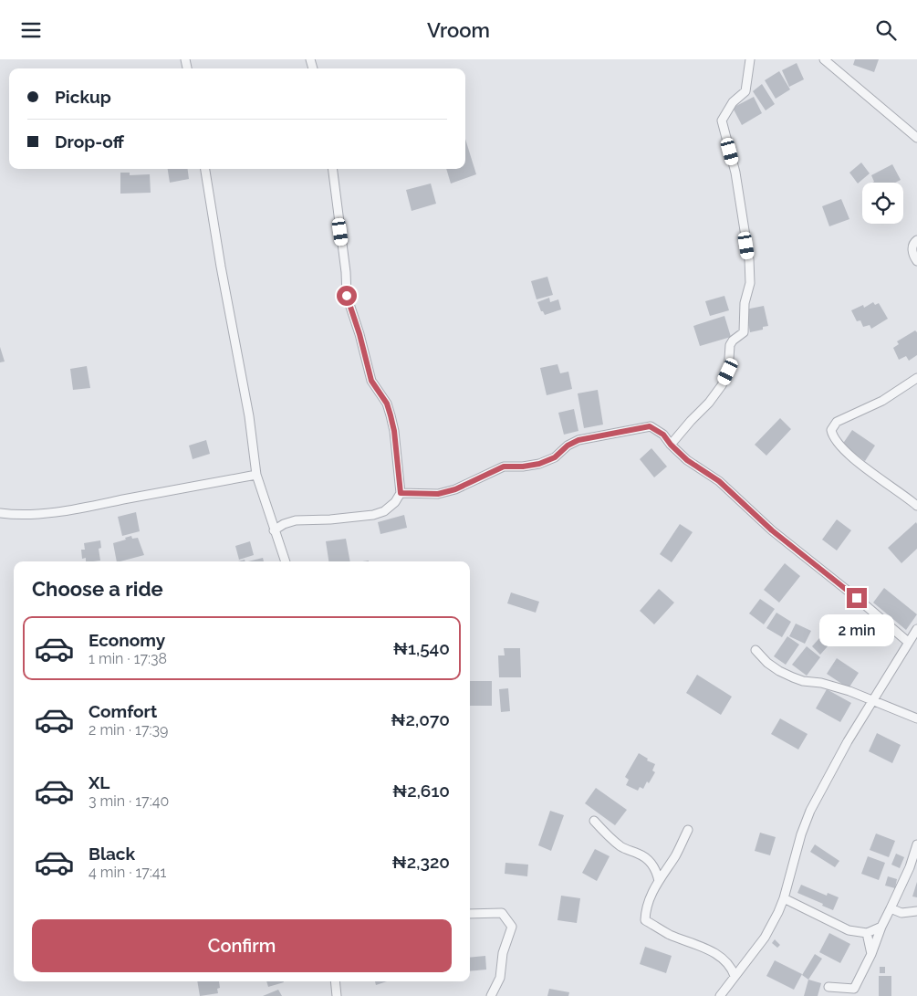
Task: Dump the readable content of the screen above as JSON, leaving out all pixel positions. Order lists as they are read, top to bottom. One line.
{"page":{"header":"Vroom","banner":["Pickup","Drop-off"],"heading":"Choose a ride","bubble":"2 min","list":[{"name":"Economy","note":"1 min · 17:38","value":"₦1,540"},{"name":"Comfort","note":"2 min · 17:39","value":"₦2,070"},{"name":"XL","note":"3 min · 17:40","value":"₦2,610"},{"name":"Black","note":"4 min · 17:41","value":"₦2,320"}],"buttons":"Confirm"}}
